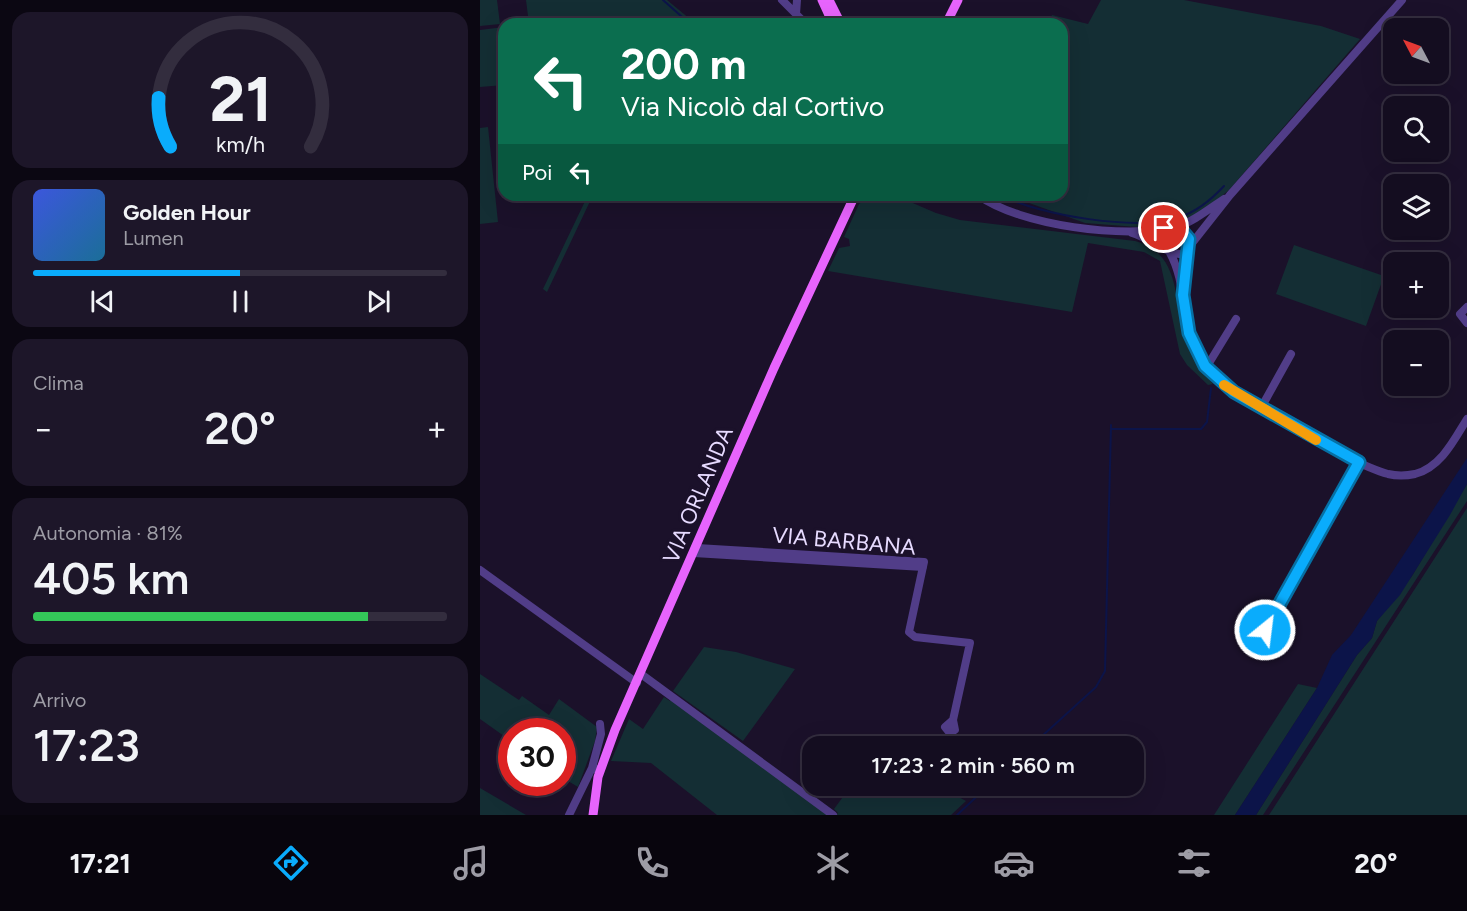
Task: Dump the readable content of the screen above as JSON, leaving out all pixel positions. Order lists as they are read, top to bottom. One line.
{"streets":{"main road":["VIA ORLANDA"],"street":["VIA BARBANA"]},"crossings":[["VIA ORLANDA","VIA BARBANA"]],"north":"top left","page":{"map_buttons":["+","−"],"turn":["200 m","Via Nicolò dal Cortivo"],"then":"Poi","song":["Golden Hour","Lumen"],"tile":["Clima",["Autonomia · 81%","405 km"],["Arrivo","17:23"]],"heat":["−","20°","+"],"limit":"30","trip":"17:23 · 2 min · 560 m","tabs":["17:21","20°"],"gauge":["21","km/h"]}}
